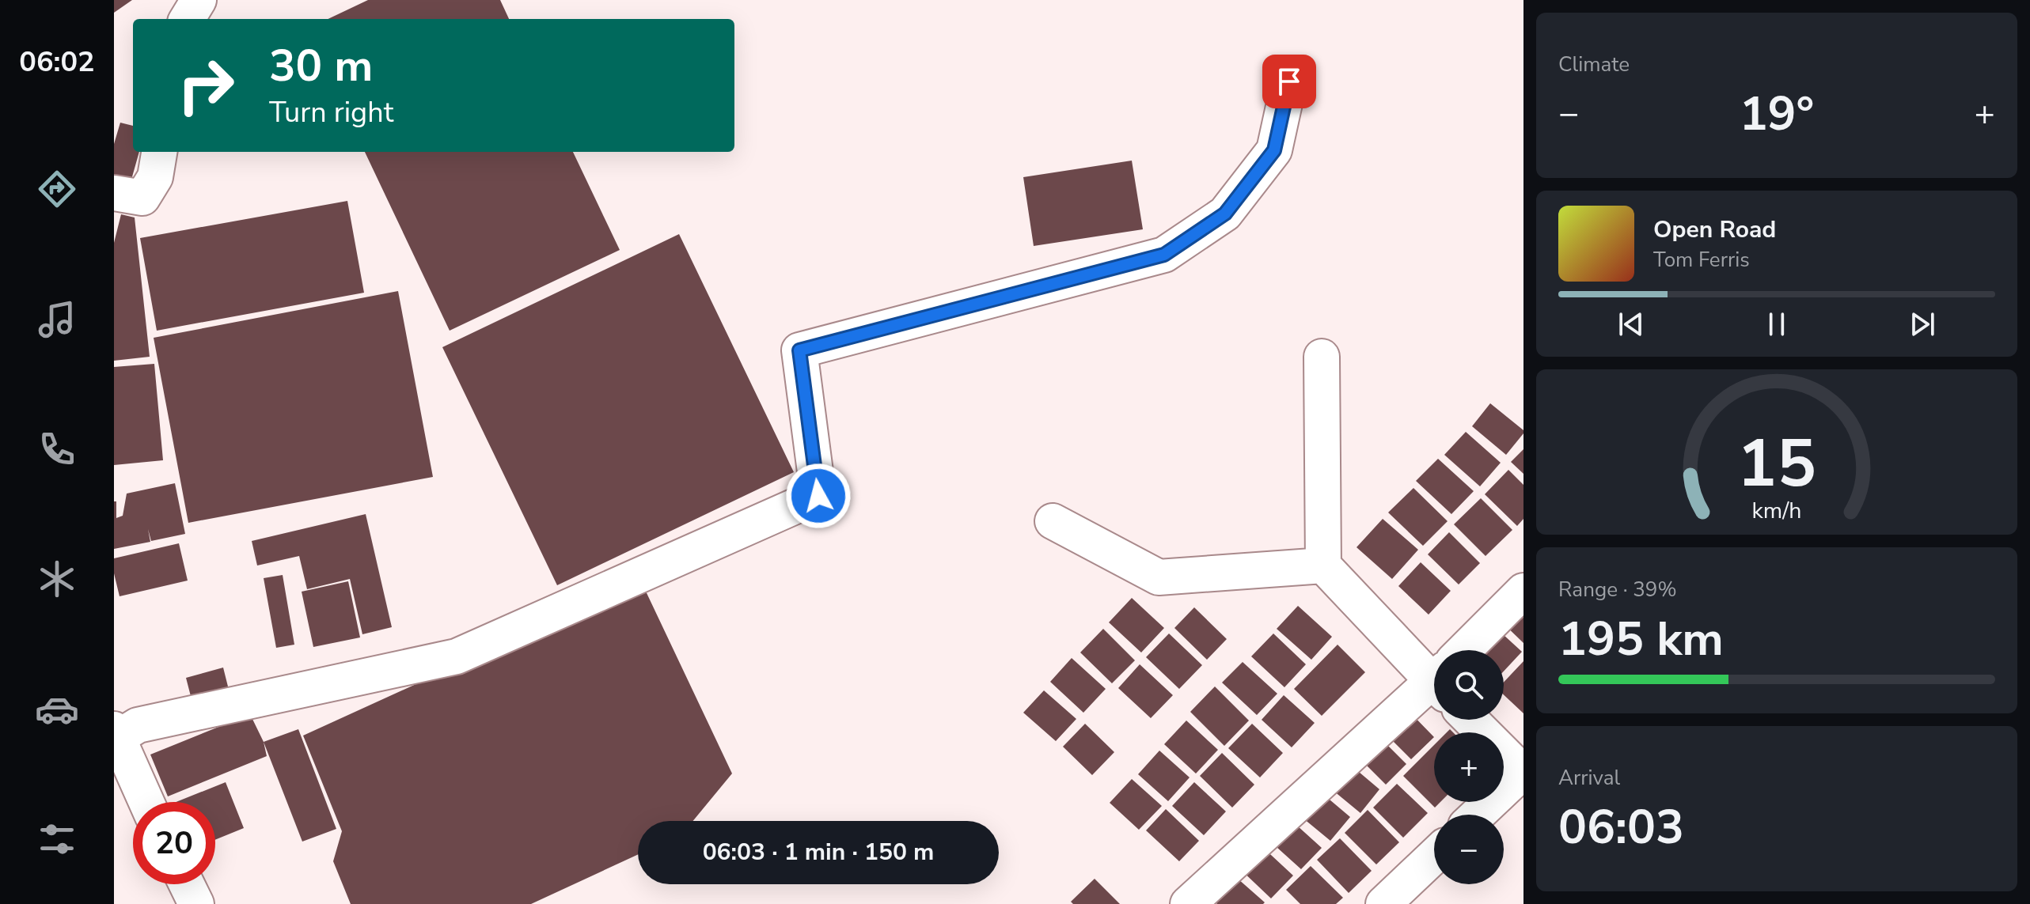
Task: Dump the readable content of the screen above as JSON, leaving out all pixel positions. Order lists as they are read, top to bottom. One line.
{"page":{"tabs":"06:02","tile":["Climate",["Range · 39%","195 km"],["Arrival","06:03"]],"turn":["30 m","Turn right"],"heat":["−","19°","+"],"song":["Open Road","Tom Ferris"],"map_buttons":["+","−"],"limit":"20","trip":"06:03 · 1 min · 150 m","gauge":["15","km/h"]}}
